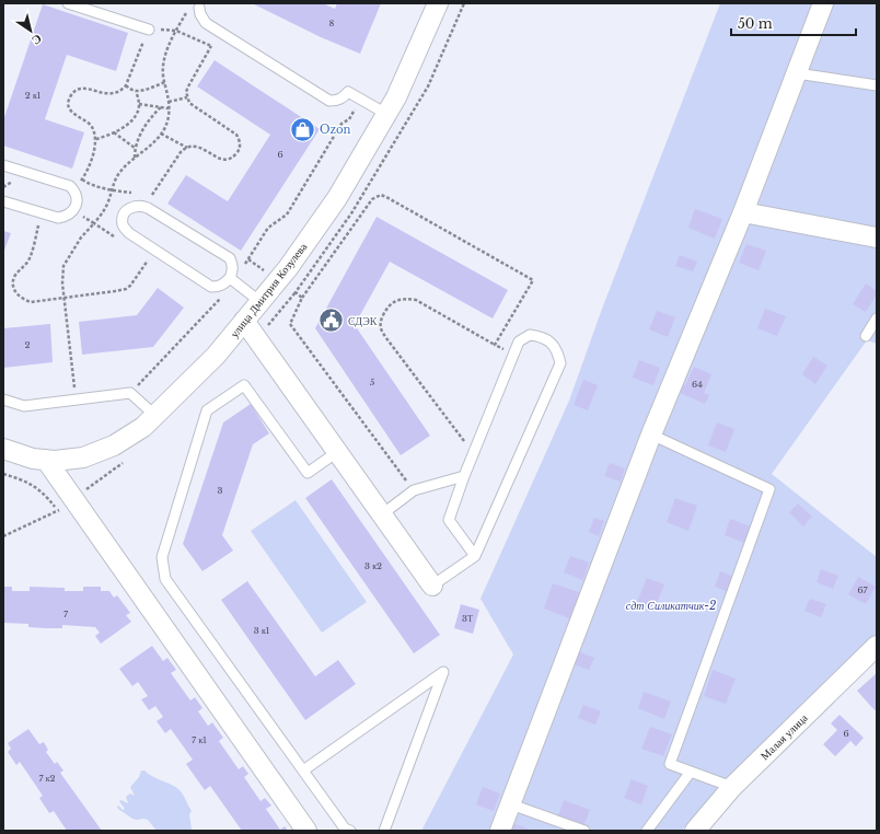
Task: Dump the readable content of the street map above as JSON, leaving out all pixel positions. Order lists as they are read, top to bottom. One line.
{"streets":{"street":["улица Дмитрия Козулева","Малая улица"]},"parks":["сдт Силикатчик-2"],"places":{"shop":["Ozon"],"public building":["СДЭК"]},"house_numbers":["8","2 к1","6","2","5","64","3","3 к2","67","7","3Т","3 к1","6","7 к1","7 к2"],"scale_bar":"50 m","north":"bottom right"}
